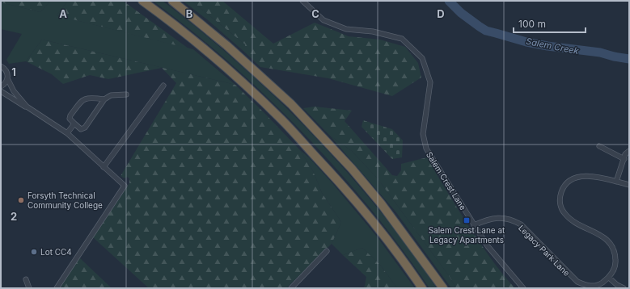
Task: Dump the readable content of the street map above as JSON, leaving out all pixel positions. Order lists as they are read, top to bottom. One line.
{"streets":{"street":["Salem Crest Lane","Legacy Park Lane"]},"crossings":[["Salem Crest Lane","Legacy Park Lane"]],"water":["Salem Creek"],"places":{"other":["Forsyth Technical Community College","Lot CC4"],"transit":["Salem Crest Lane at Legacy Apartments"]},"scale_bar":"100 m","grid":{"columns":["A","B","C","D"],"rows":["1","2"]}}
